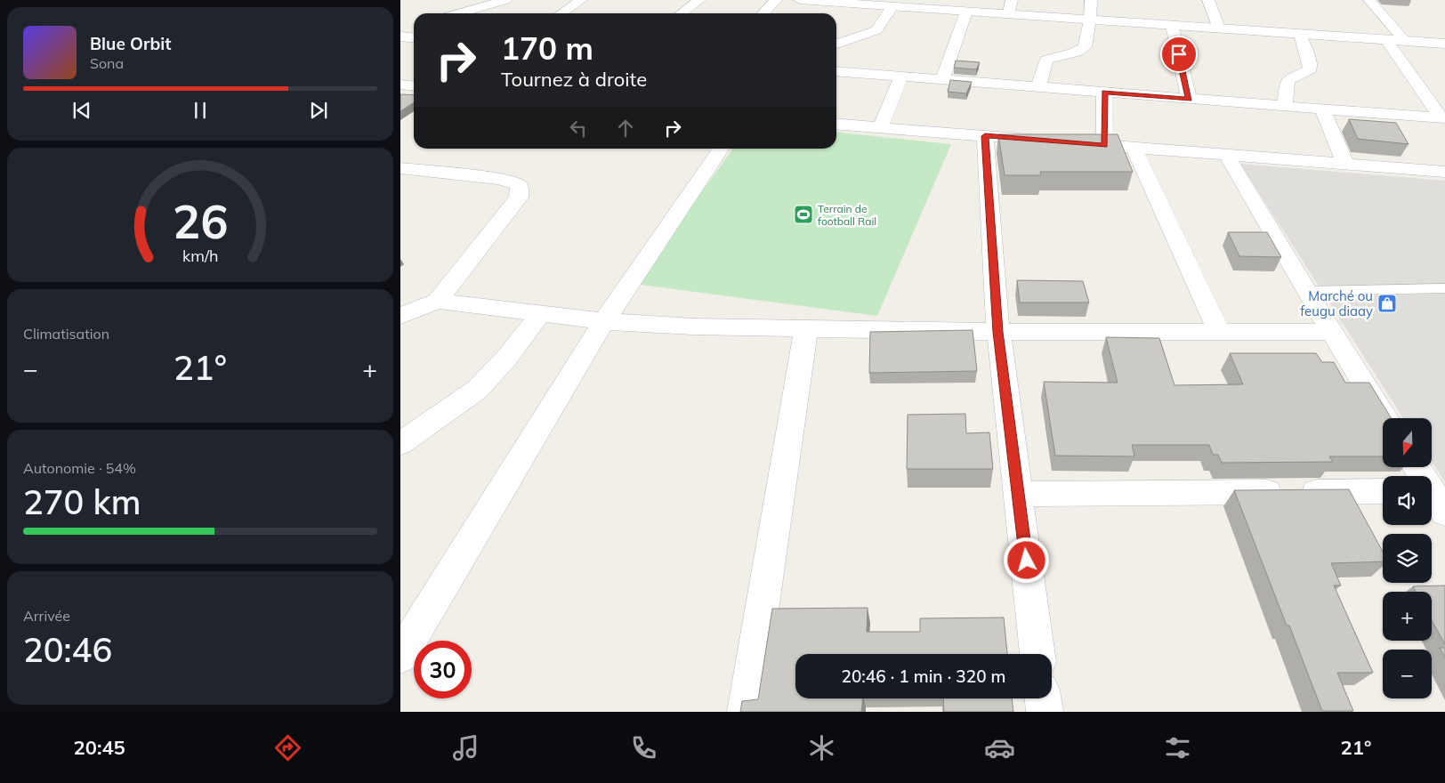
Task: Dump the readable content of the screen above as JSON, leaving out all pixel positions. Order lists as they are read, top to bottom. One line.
{"places":{"sports":["Terrain de football Rail"],"shop":["Marché ou feugu diaay"]},"north":"bottom","page":{"turn":["170 m","Tournez à droite"],"song":["Blue Orbit","Sona"],"tile":["Climatisation",["Autonomie · 54%","270 km"],["Arrivée","20:46"]],"heat":["−","21°","+"],"map_buttons":["+","−"],"limit":"30","trip":"20:46 · 1 min · 320 m","tabs":["20:45","21°"],"gauge":["26","km/h"]}}
